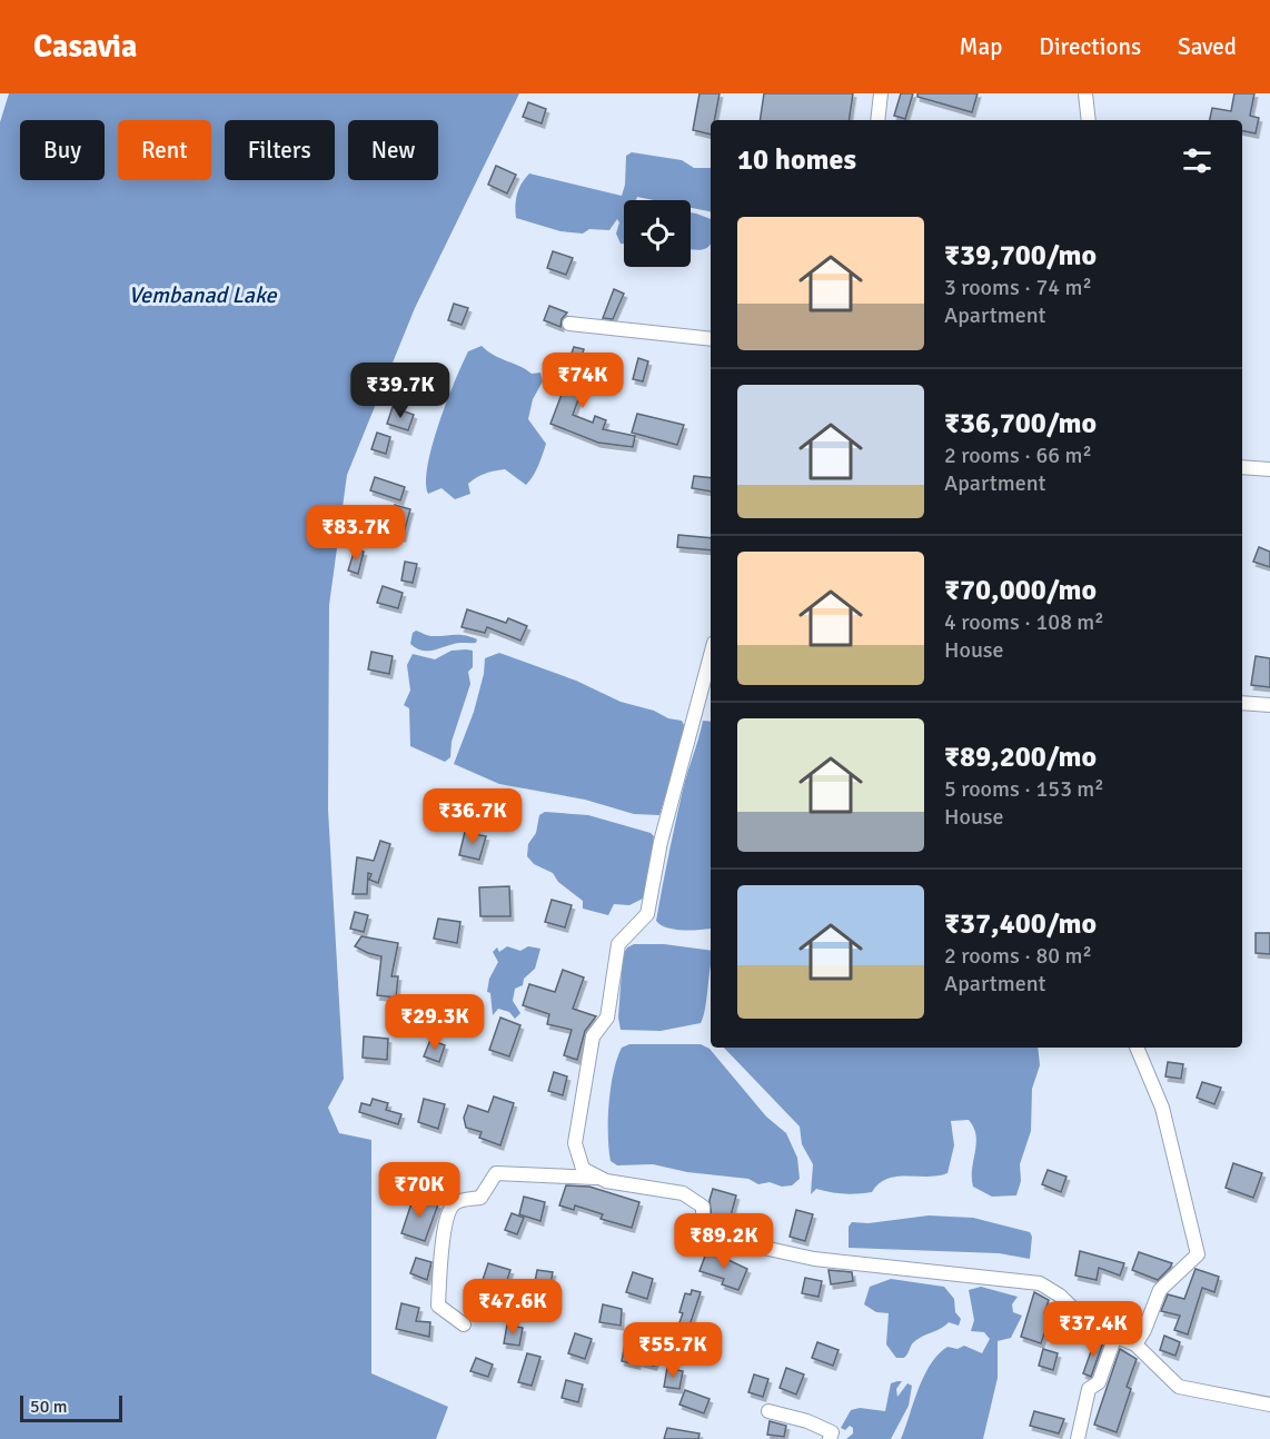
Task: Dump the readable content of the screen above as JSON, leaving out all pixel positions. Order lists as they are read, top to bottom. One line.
{"water":["Vembanad Lake"],"scale_bar":"50 m","page":{"header":"Casavia","nav":["Map","Directions","Saved"],"chip":["Buy","Rent","Filters","New"],"heading":"10 homes","list":[{"name":"₹39,700/mo","note":"3 rooms · 74 m² · Apartment"},{"name":"₹36,700/mo","note":"2 rooms · 66 m² · Apartment"},{"name":"₹70,000/mo","note":"4 rooms · 108 m² · House"},{"name":"₹89,200/mo","note":"5 rooms · 153 m² · House"},{"name":"₹37,400/mo","note":"2 rooms · 80 m² · Apartment"}],"price":["₹74K","₹39.7K","₹83.7K","₹36.7K","₹29.3K","₹70K","₹89.2K","₹47.6K","₹37.4K","₹55.7K"],"scale":"50 m"}}
